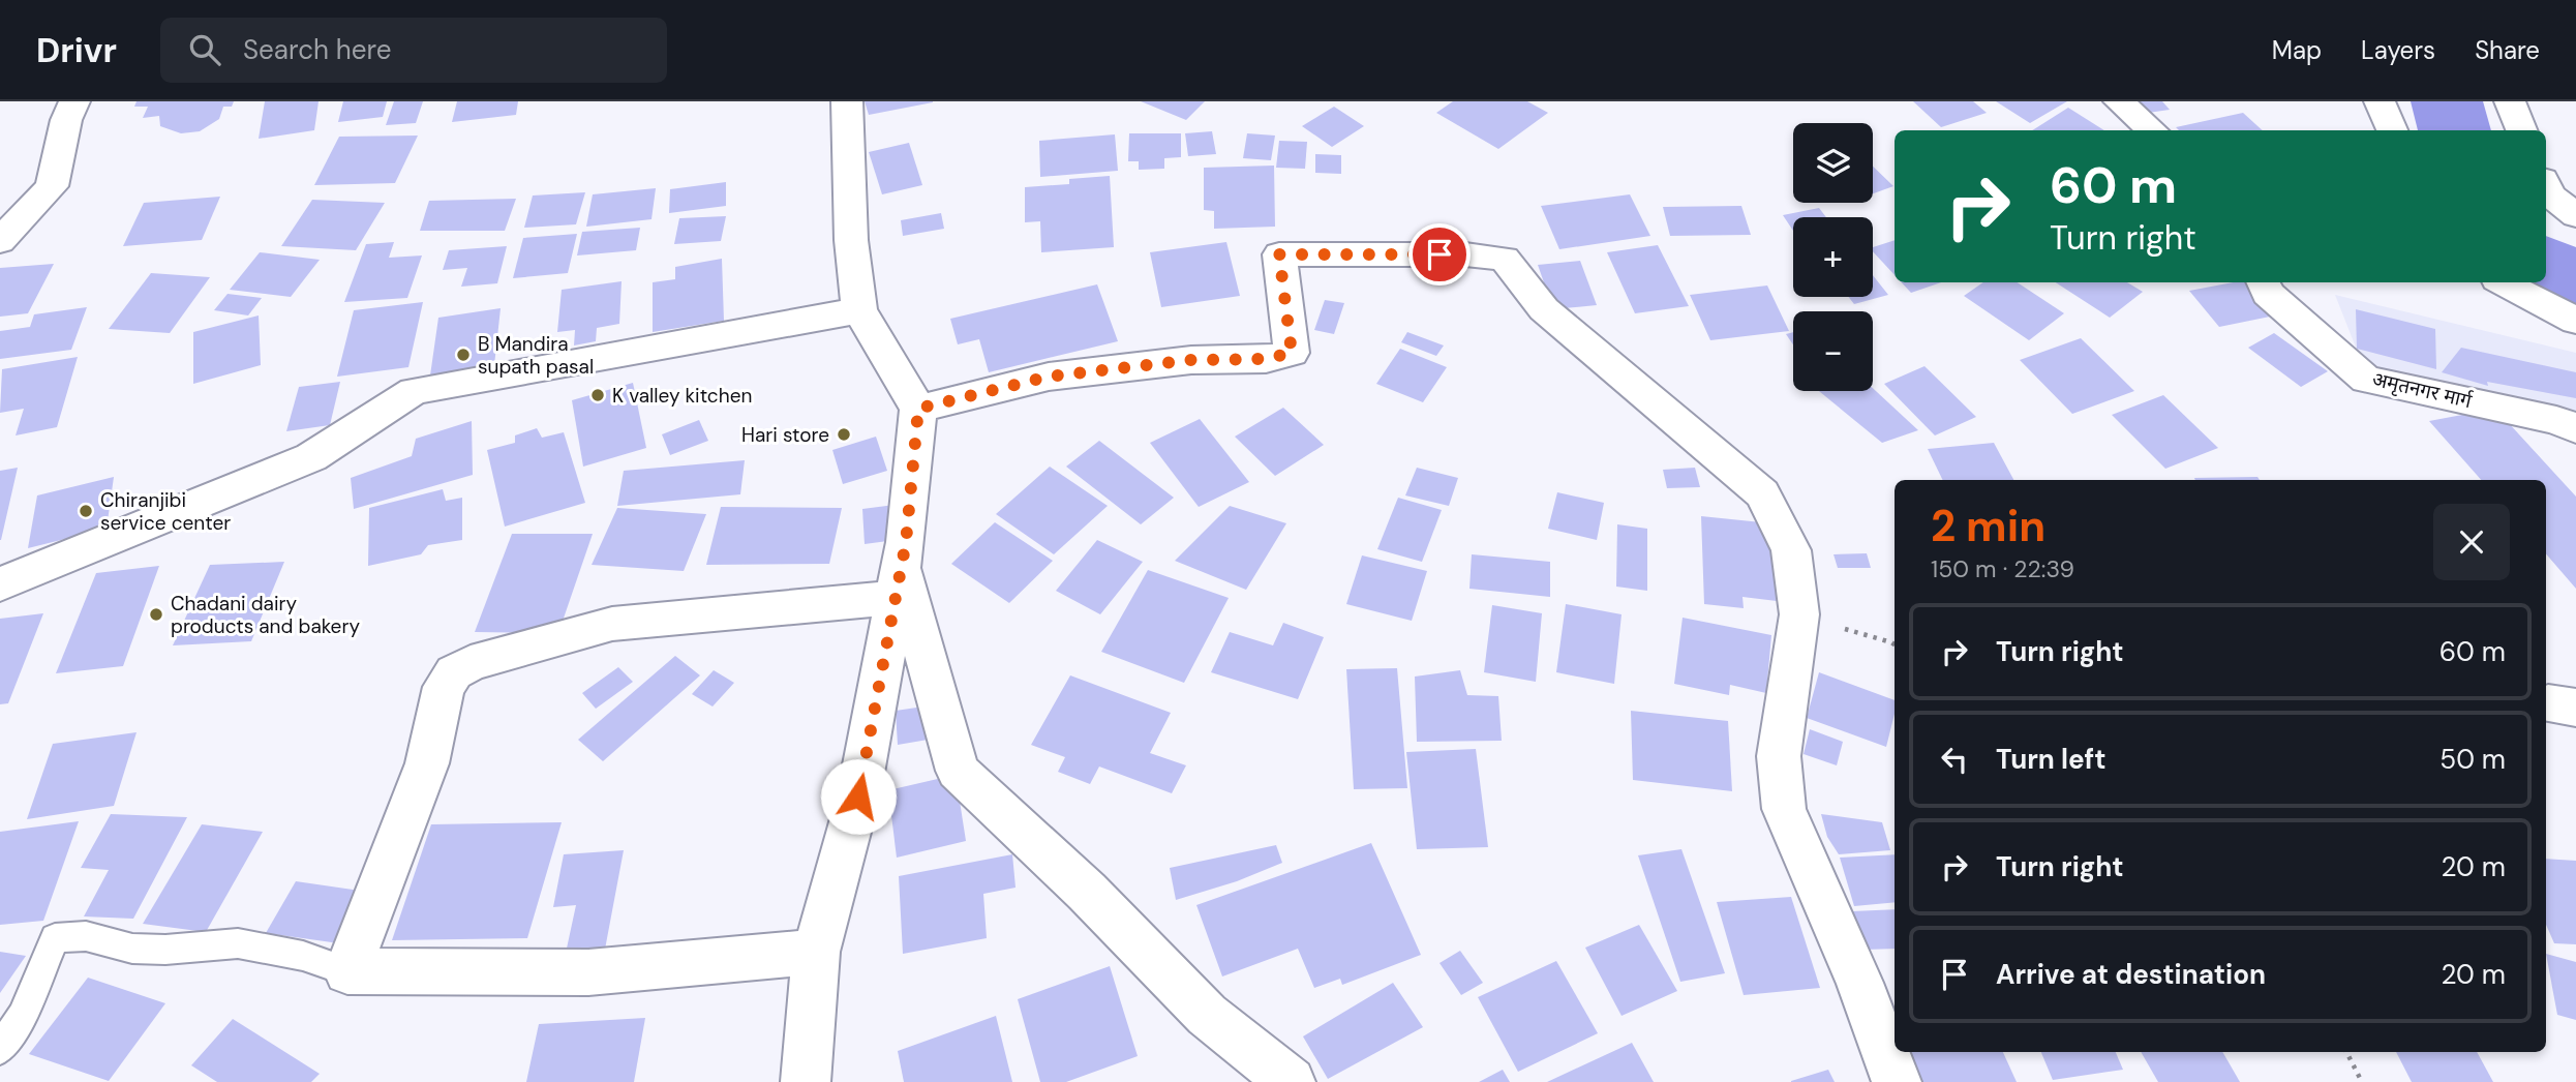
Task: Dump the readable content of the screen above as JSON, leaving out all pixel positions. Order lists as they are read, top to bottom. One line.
{"streets":{"street":["अमृतनगर मार्ग"]},"places":["B Mandira supath pasal","K valley kitchen","Hari store","Chiranjibi service center","Chadani dairy products and bakery"],"page":{"header":"Drivr","search":"Search here","nav":["Map","Layers","Share"],"map_buttons":["+","−"],"turn":["60 m","Turn right"],"heading":["2 min","150 m · 22:39"],"list":[{"name":"Turn right","value":"60 m"},{"name":"Turn left","value":"50 m"},{"name":"Turn right","value":"20 m"},{"name":"Arrive at destination","value":"20 m"}]}}
